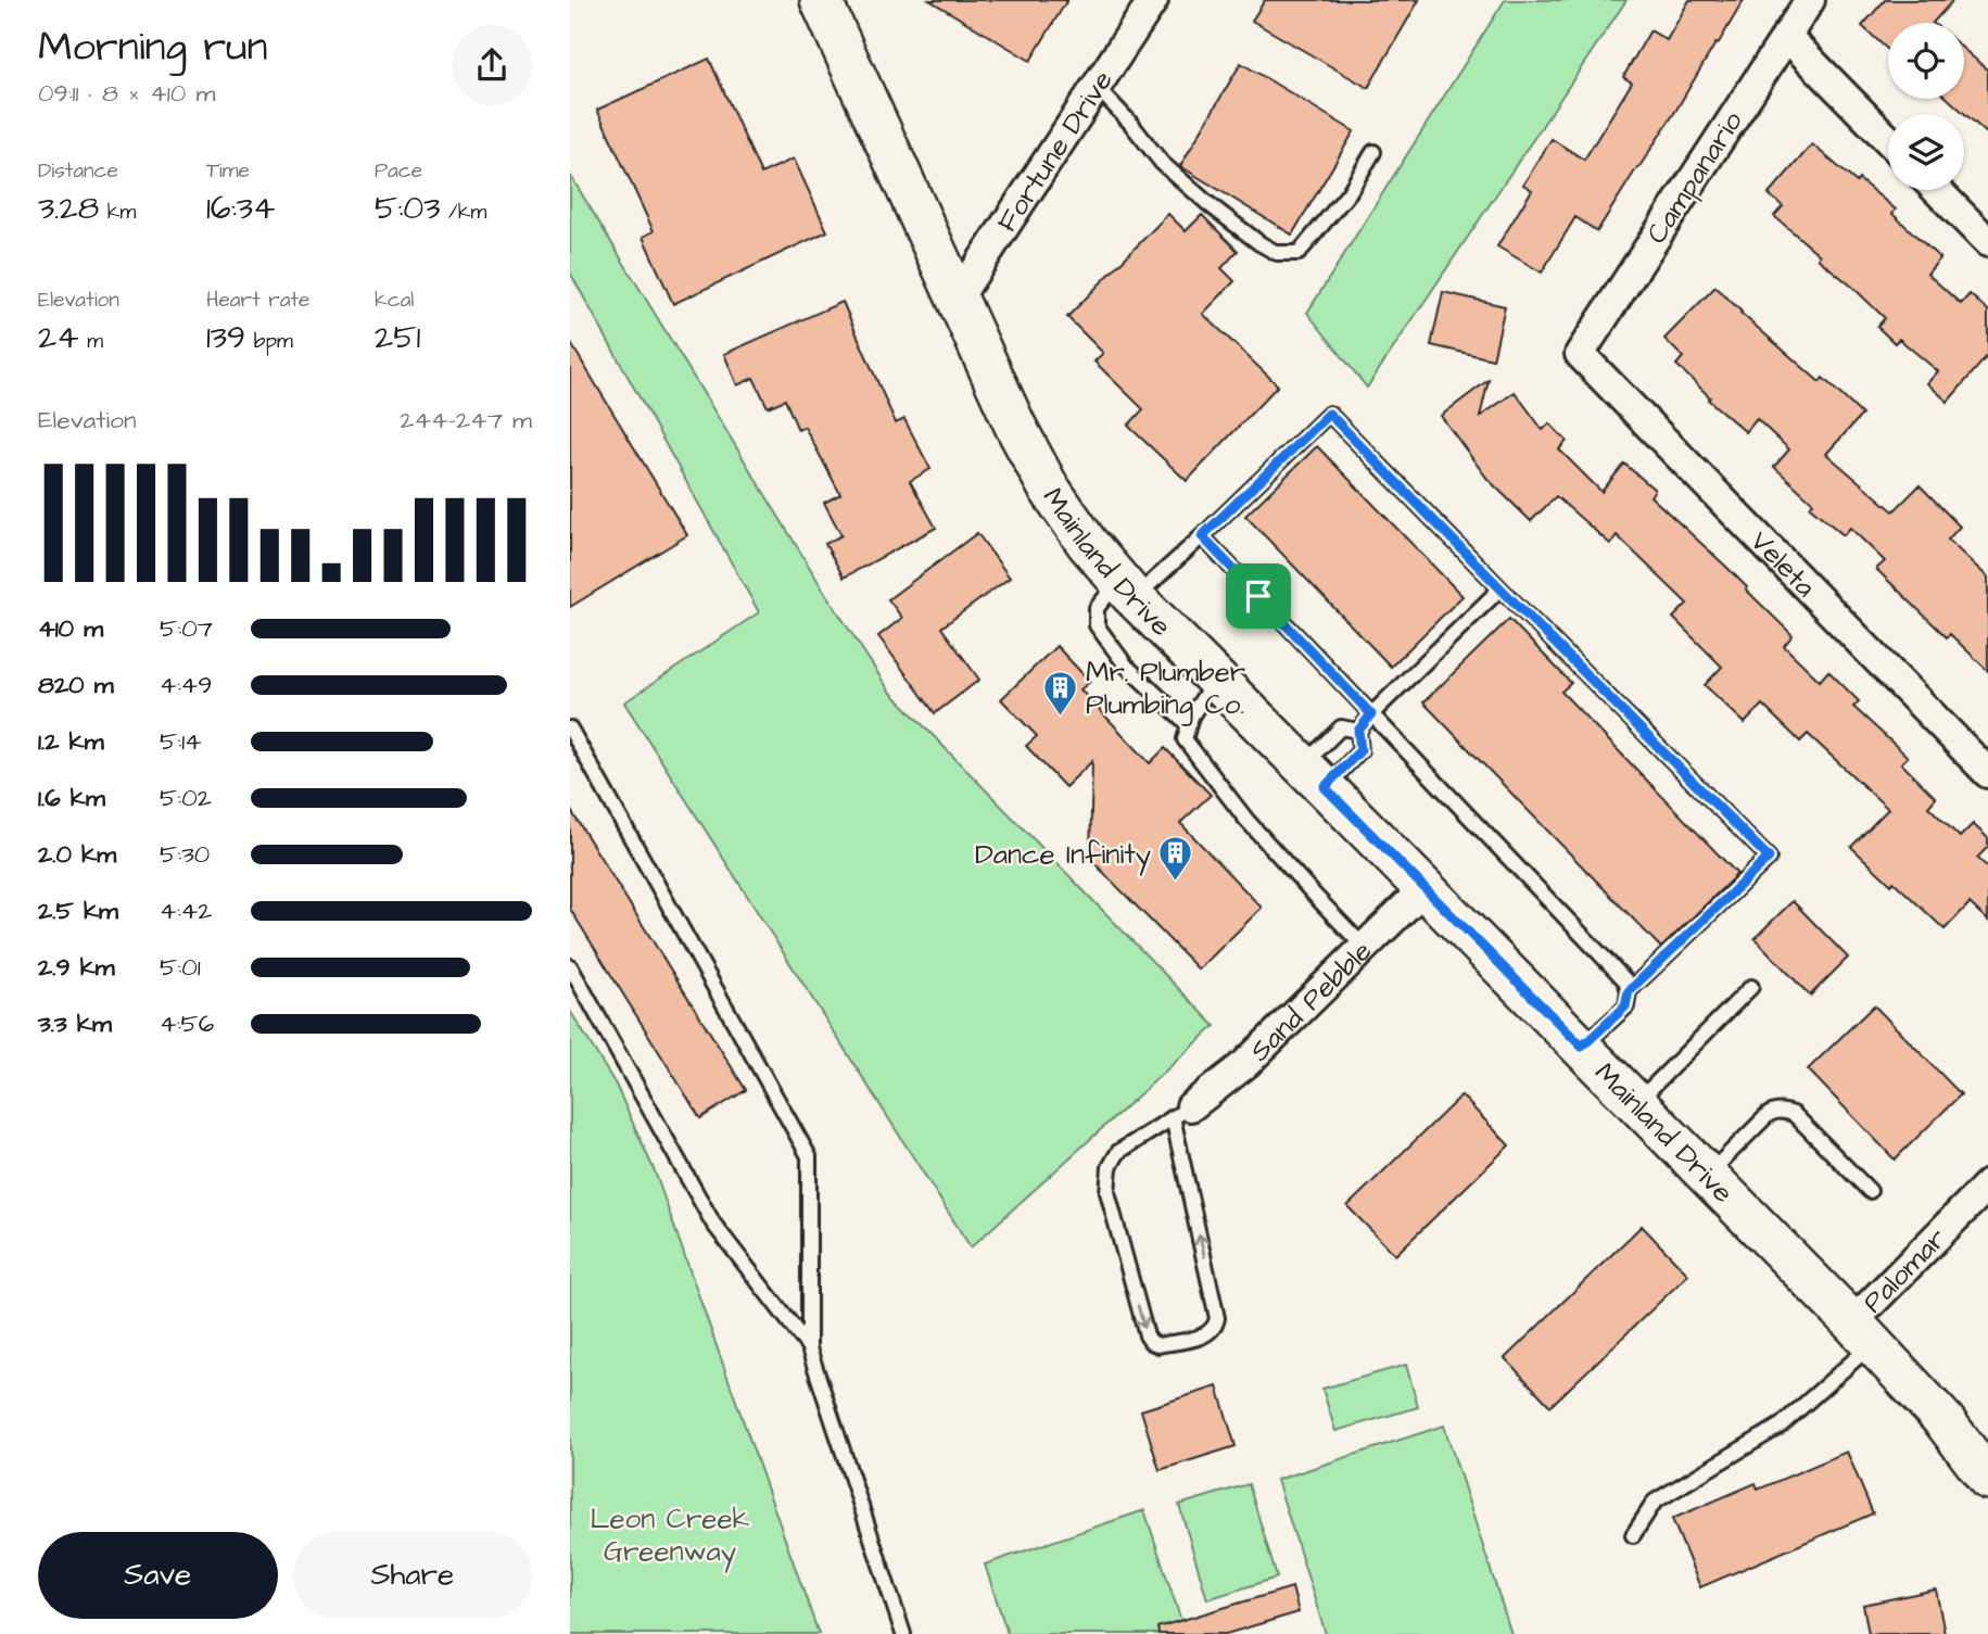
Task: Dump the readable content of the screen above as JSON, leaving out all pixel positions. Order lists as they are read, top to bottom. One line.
{"streets":{"main road":["Mainland Drive"],"street":["Fortune Drive","Campanario","Veleta","Sand Pebble","Palomar"]},"crossings":[["Fortune Drive","Mainland Drive"],["Campanario","Veleta"],["Mainland Drive","Sand Pebble"],["Mainland Drive","Palomar"]],"parks":["Leon Creek Greenway"],"places":{"building":["Mr. Plumber Plumbing Co.","Dance Infinity"]},"page":{"heading":["Morning run","09:11 · 8 × 410 m"],"stats":[["Distance","3.28 km"],["Time","16:34"],["Pace","5:03 /km"],["Elevation","24 m"],["Heart rate","139 bpm"],["kcal","251"]],"chart":["Elevation","244–247 m"],"list":[{"name":"410 m","note":"5:07"},{"name":"820 m","note":"4:49"},{"name":"1.2 km","note":"5:14"},{"name":"1.6 km","note":"5:02"},{"name":"2.0 km","note":"5:30"},{"name":"2.5 km","note":"4:42"},{"name":"2.9 km","note":"5:01"},{"name":"3.3 km","note":"4:56"}],"buttons":["Save","Share"]}}
